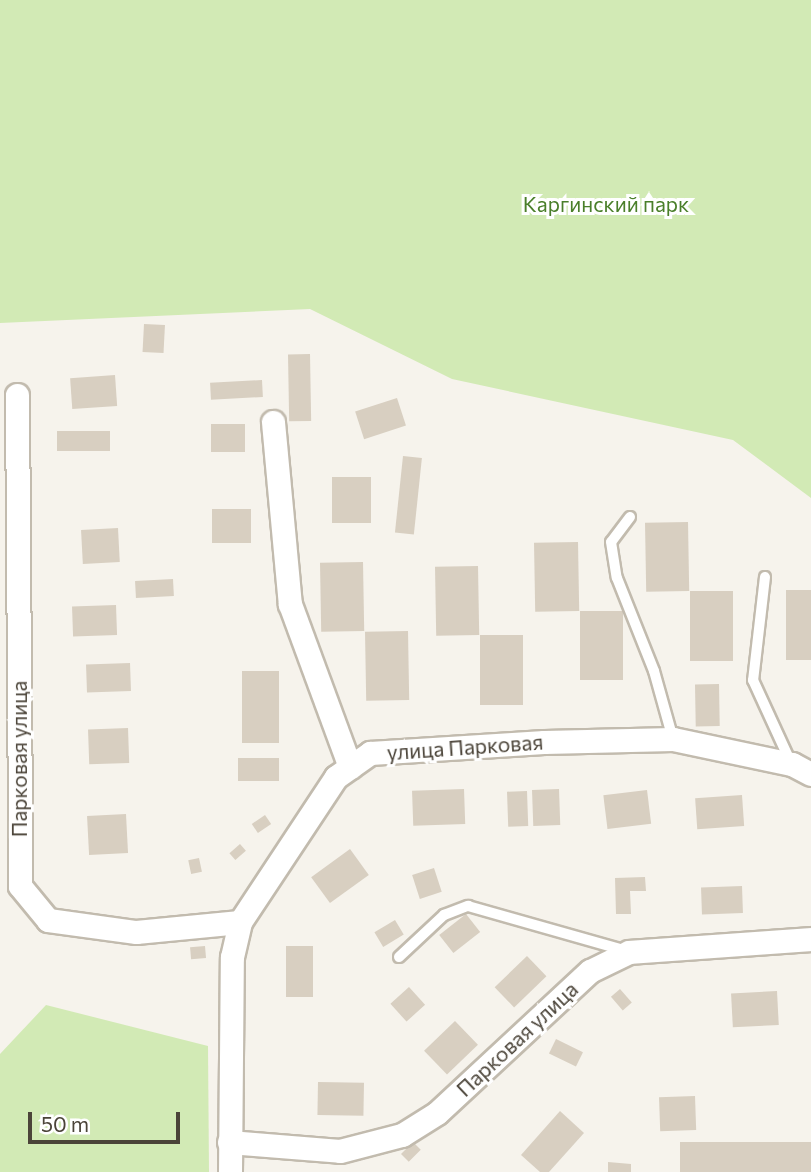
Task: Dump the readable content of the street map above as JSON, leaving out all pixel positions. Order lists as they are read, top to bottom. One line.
{"streets":{"street":["улица Парковая","Парковая улица"]},"crossings":[["улица Парковая","Парковая улица"]],"parks":["Каргинский парк"],"scale_bar":"50 m"}
